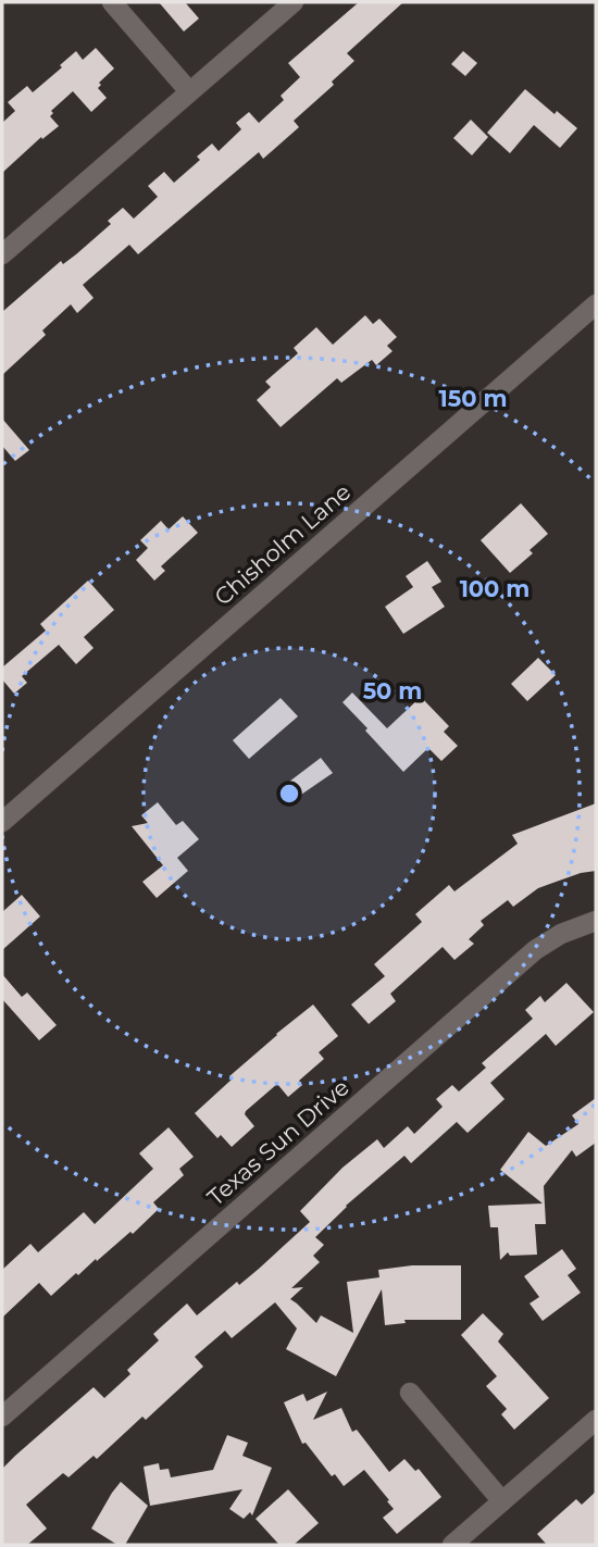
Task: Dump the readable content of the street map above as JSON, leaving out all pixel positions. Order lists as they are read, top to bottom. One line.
{"streets":{"street":["Chisholm Lane","Texas Sun Drive"]},"rings":["150 m","100 m","50 m"]}
